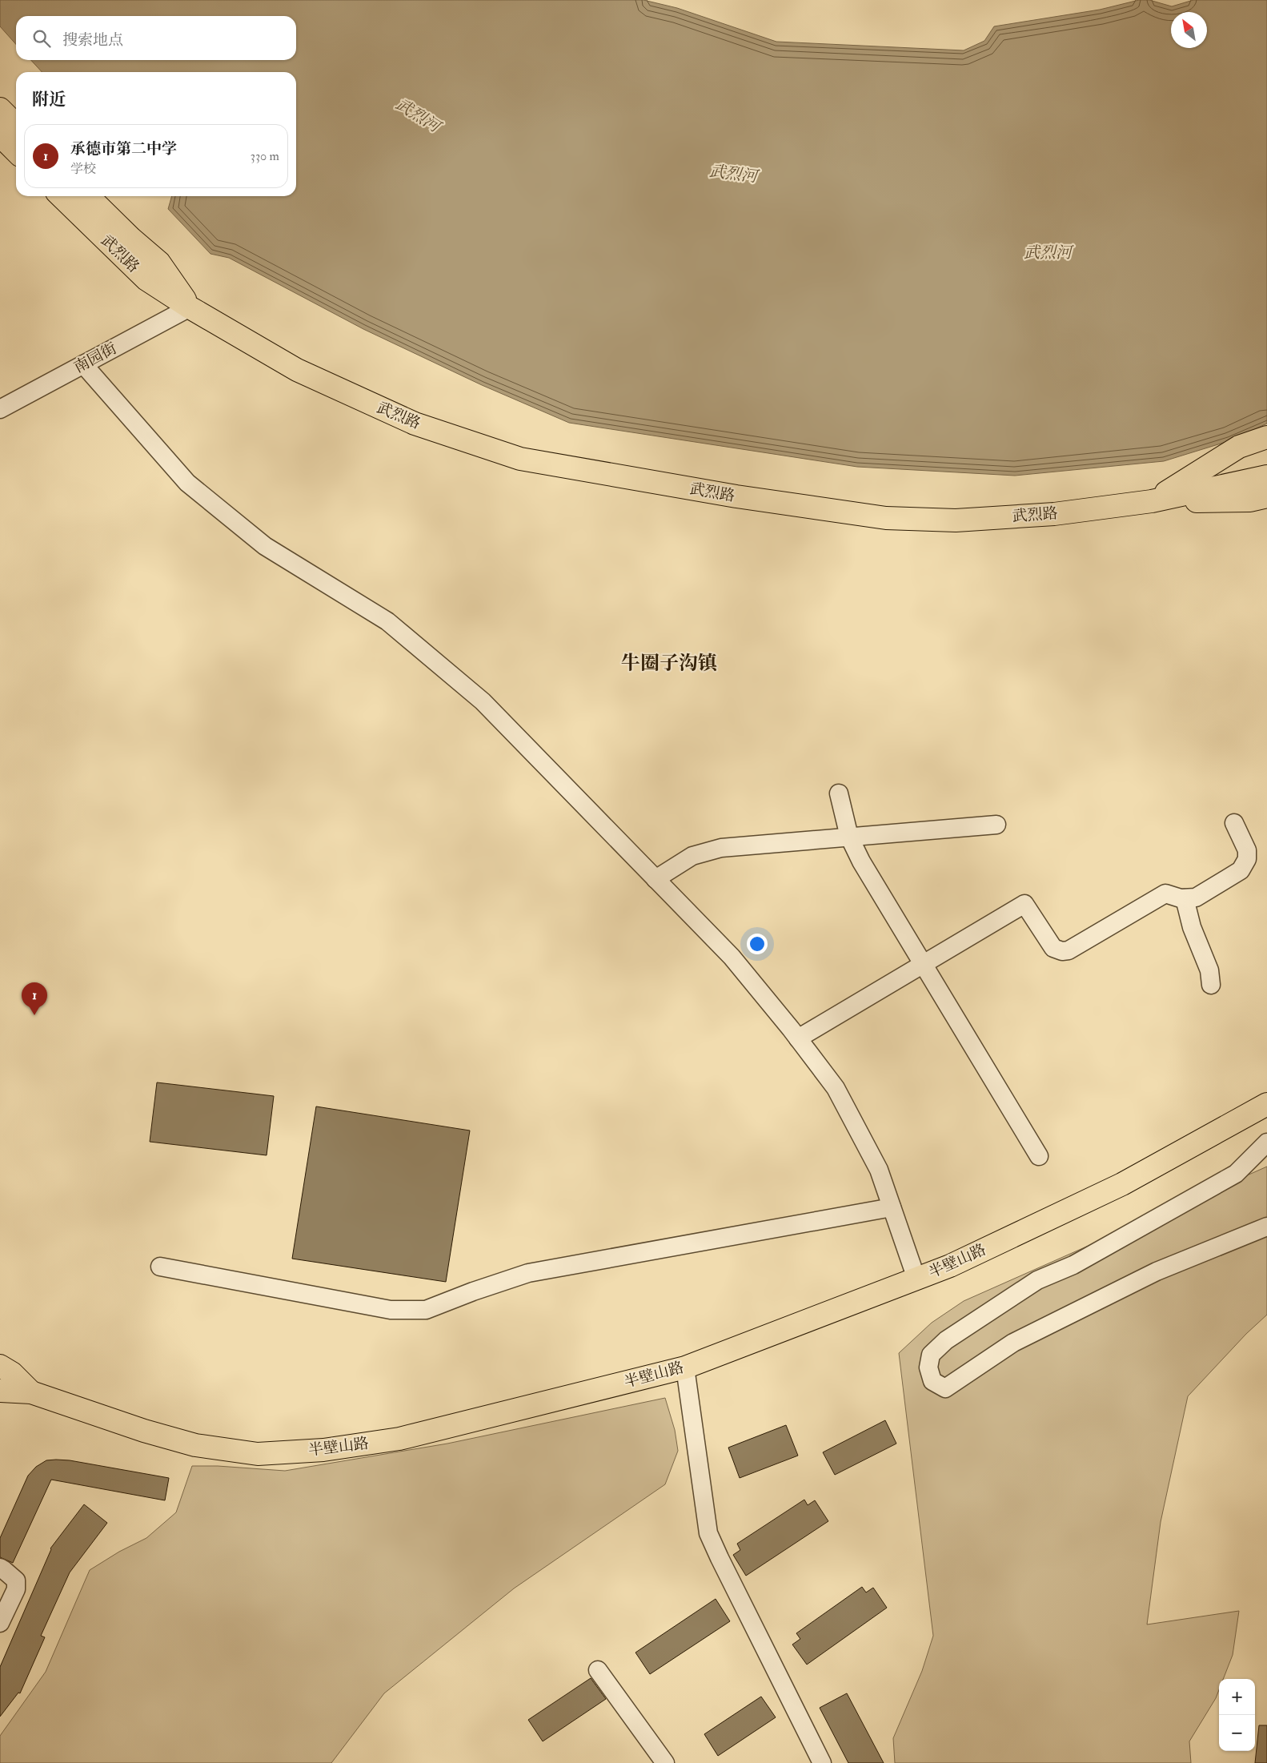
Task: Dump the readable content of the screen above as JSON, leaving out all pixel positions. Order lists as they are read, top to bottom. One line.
{"streets":{"main road":["武烈路","半壁山路"],"street":["南园街"]},"crossings":[["武烈路","南园街"]],"districts":["牛圈子沟镇"],"water":["武烈河"],"north":"top left","page":{"search":"搜索地点","heading":"附近","list":[{"mark":"1","name":"承德市第二中学","note":"学校","value":"330 m"}],"pins":"1","map_buttons":["+","−"]}}
